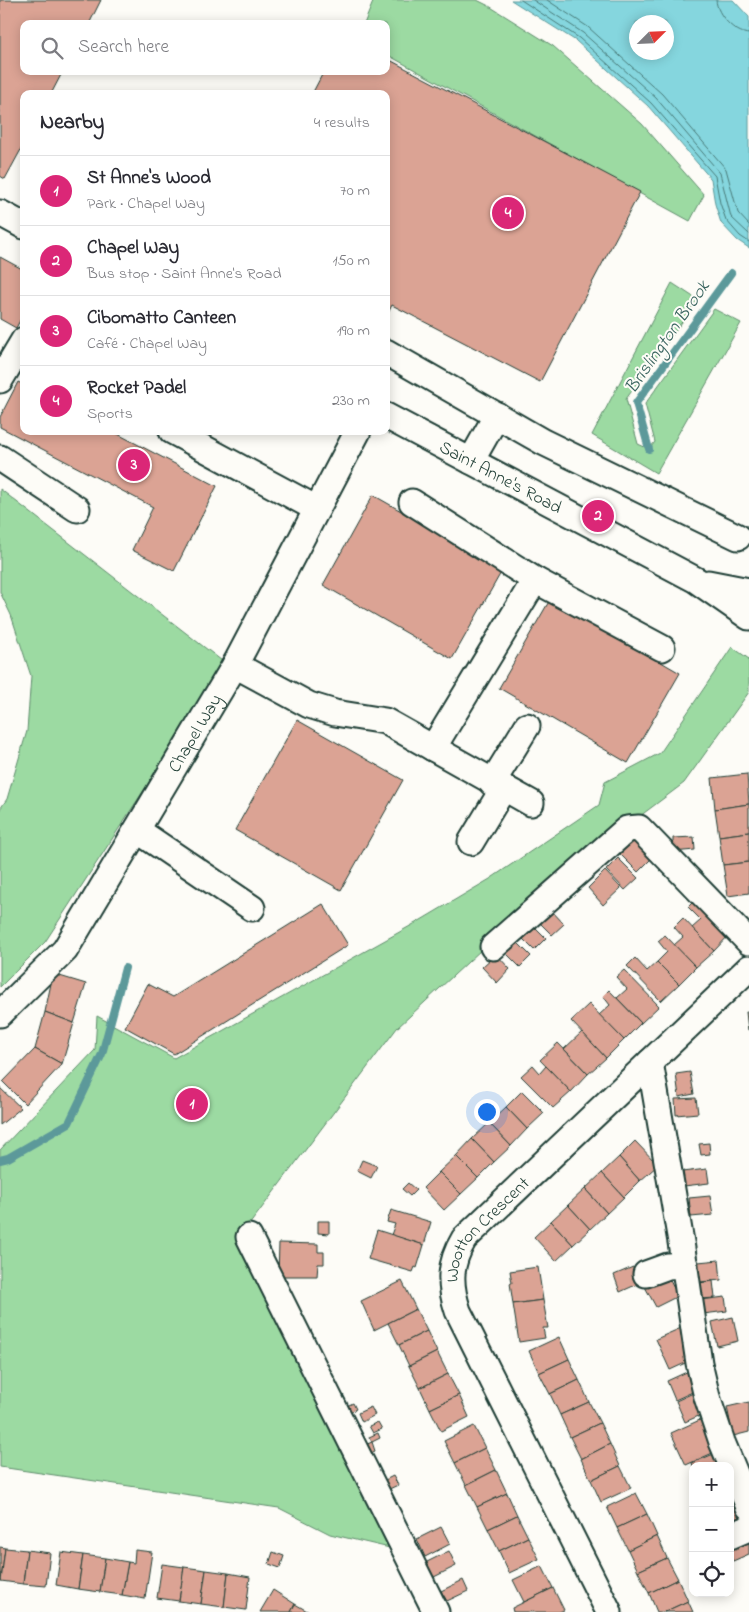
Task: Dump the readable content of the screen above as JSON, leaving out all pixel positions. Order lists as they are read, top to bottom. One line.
{"streets":{"street":["Saint Anne's Road","Chapel Way","Wootton Crescent"]},"water":["Brislington Brook"],"north":"top right","page":{"search":"Search here","heading":["Nearby","4 results"],"list":[{"mark":"1","name":"St Anne's Wood","note":"Park · Chapel Way","value":"70 m"},{"mark":"2","name":"Chapel Way","note":"Bus stop · Saint Anne's Road","value":"150 m"},{"mark":"3","name":"Cibomatto Canteen","note":"Café · Chapel Way","value":"190 m"},{"mark":"4","name":"Rocket Padel","note":"Sports","value":"230 m"}],"pins":["4","3","2","1"],"map_buttons":["+","−"]}}
